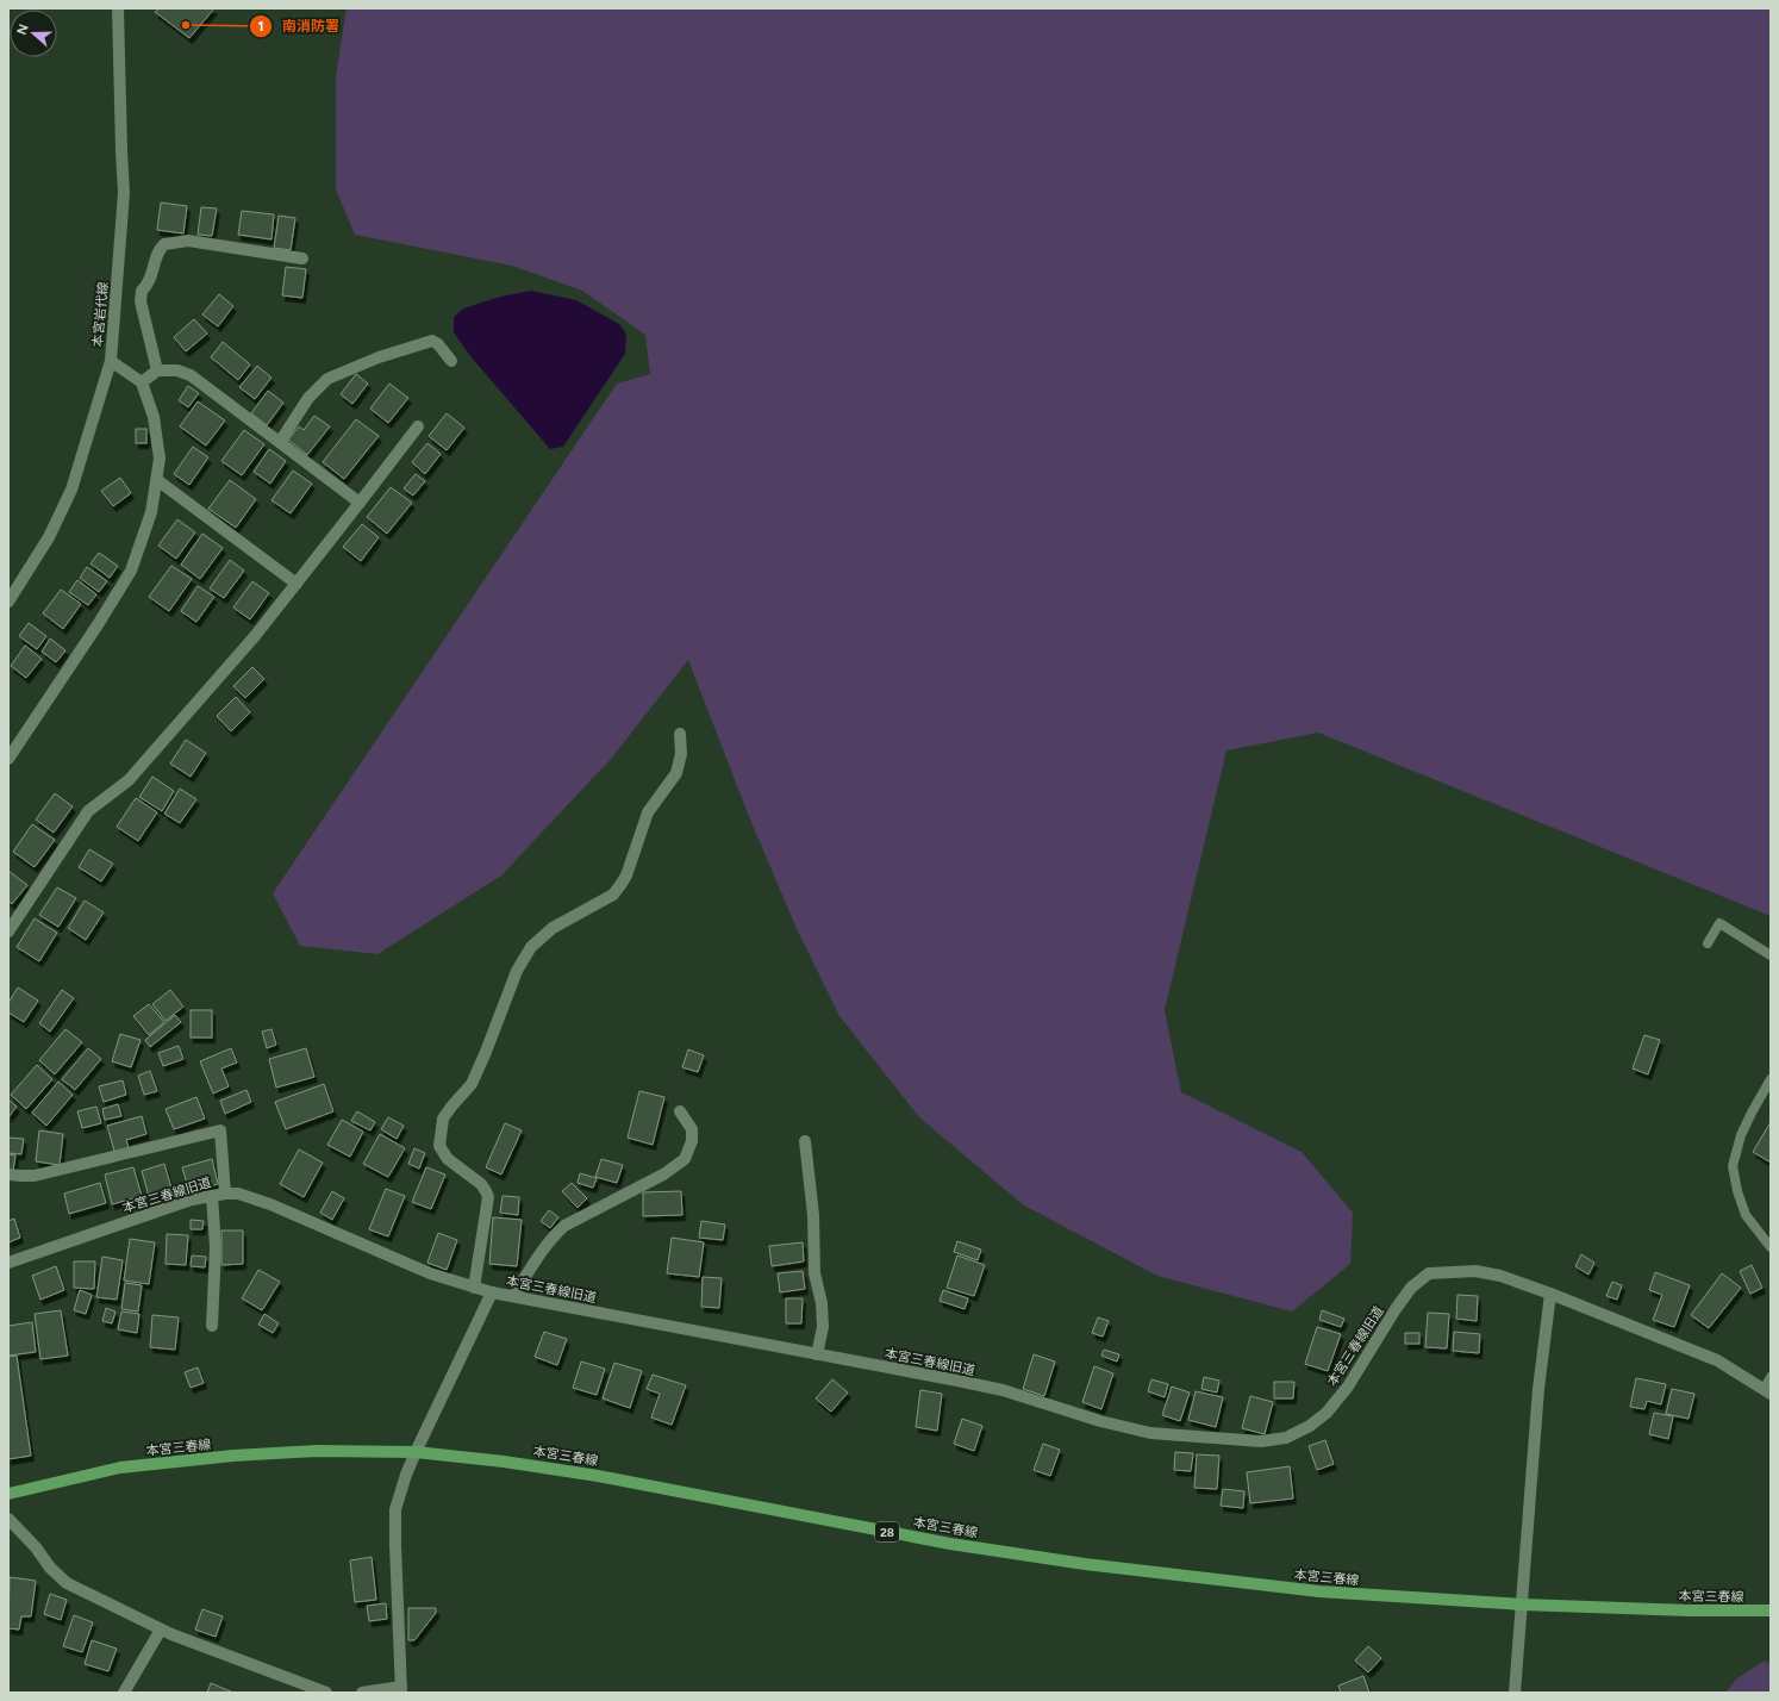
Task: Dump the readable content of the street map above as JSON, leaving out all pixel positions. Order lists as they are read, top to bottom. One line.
{"streets":{"main road":["本宮三春線","28"],"street":["本宮岩代線","本宮三春線旧道"]},"places":["南消防署"],"north":"left"}
